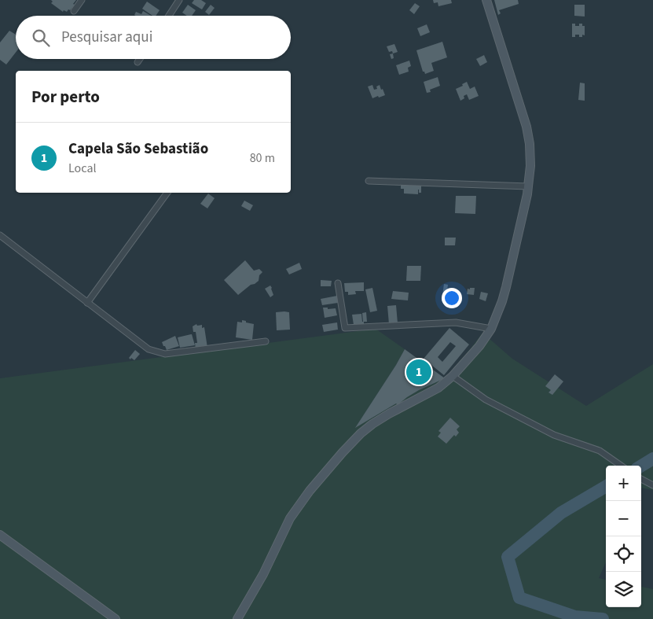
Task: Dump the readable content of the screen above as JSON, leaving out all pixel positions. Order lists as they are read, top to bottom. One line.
{"page":{"search":"Pesquisar aqui","heading":"Por perto","list":[{"mark":"1","name":"Capela São Sebastião","note":"Local","value":"80 m"}],"pins":"1","map_buttons":["+","−"]}}
